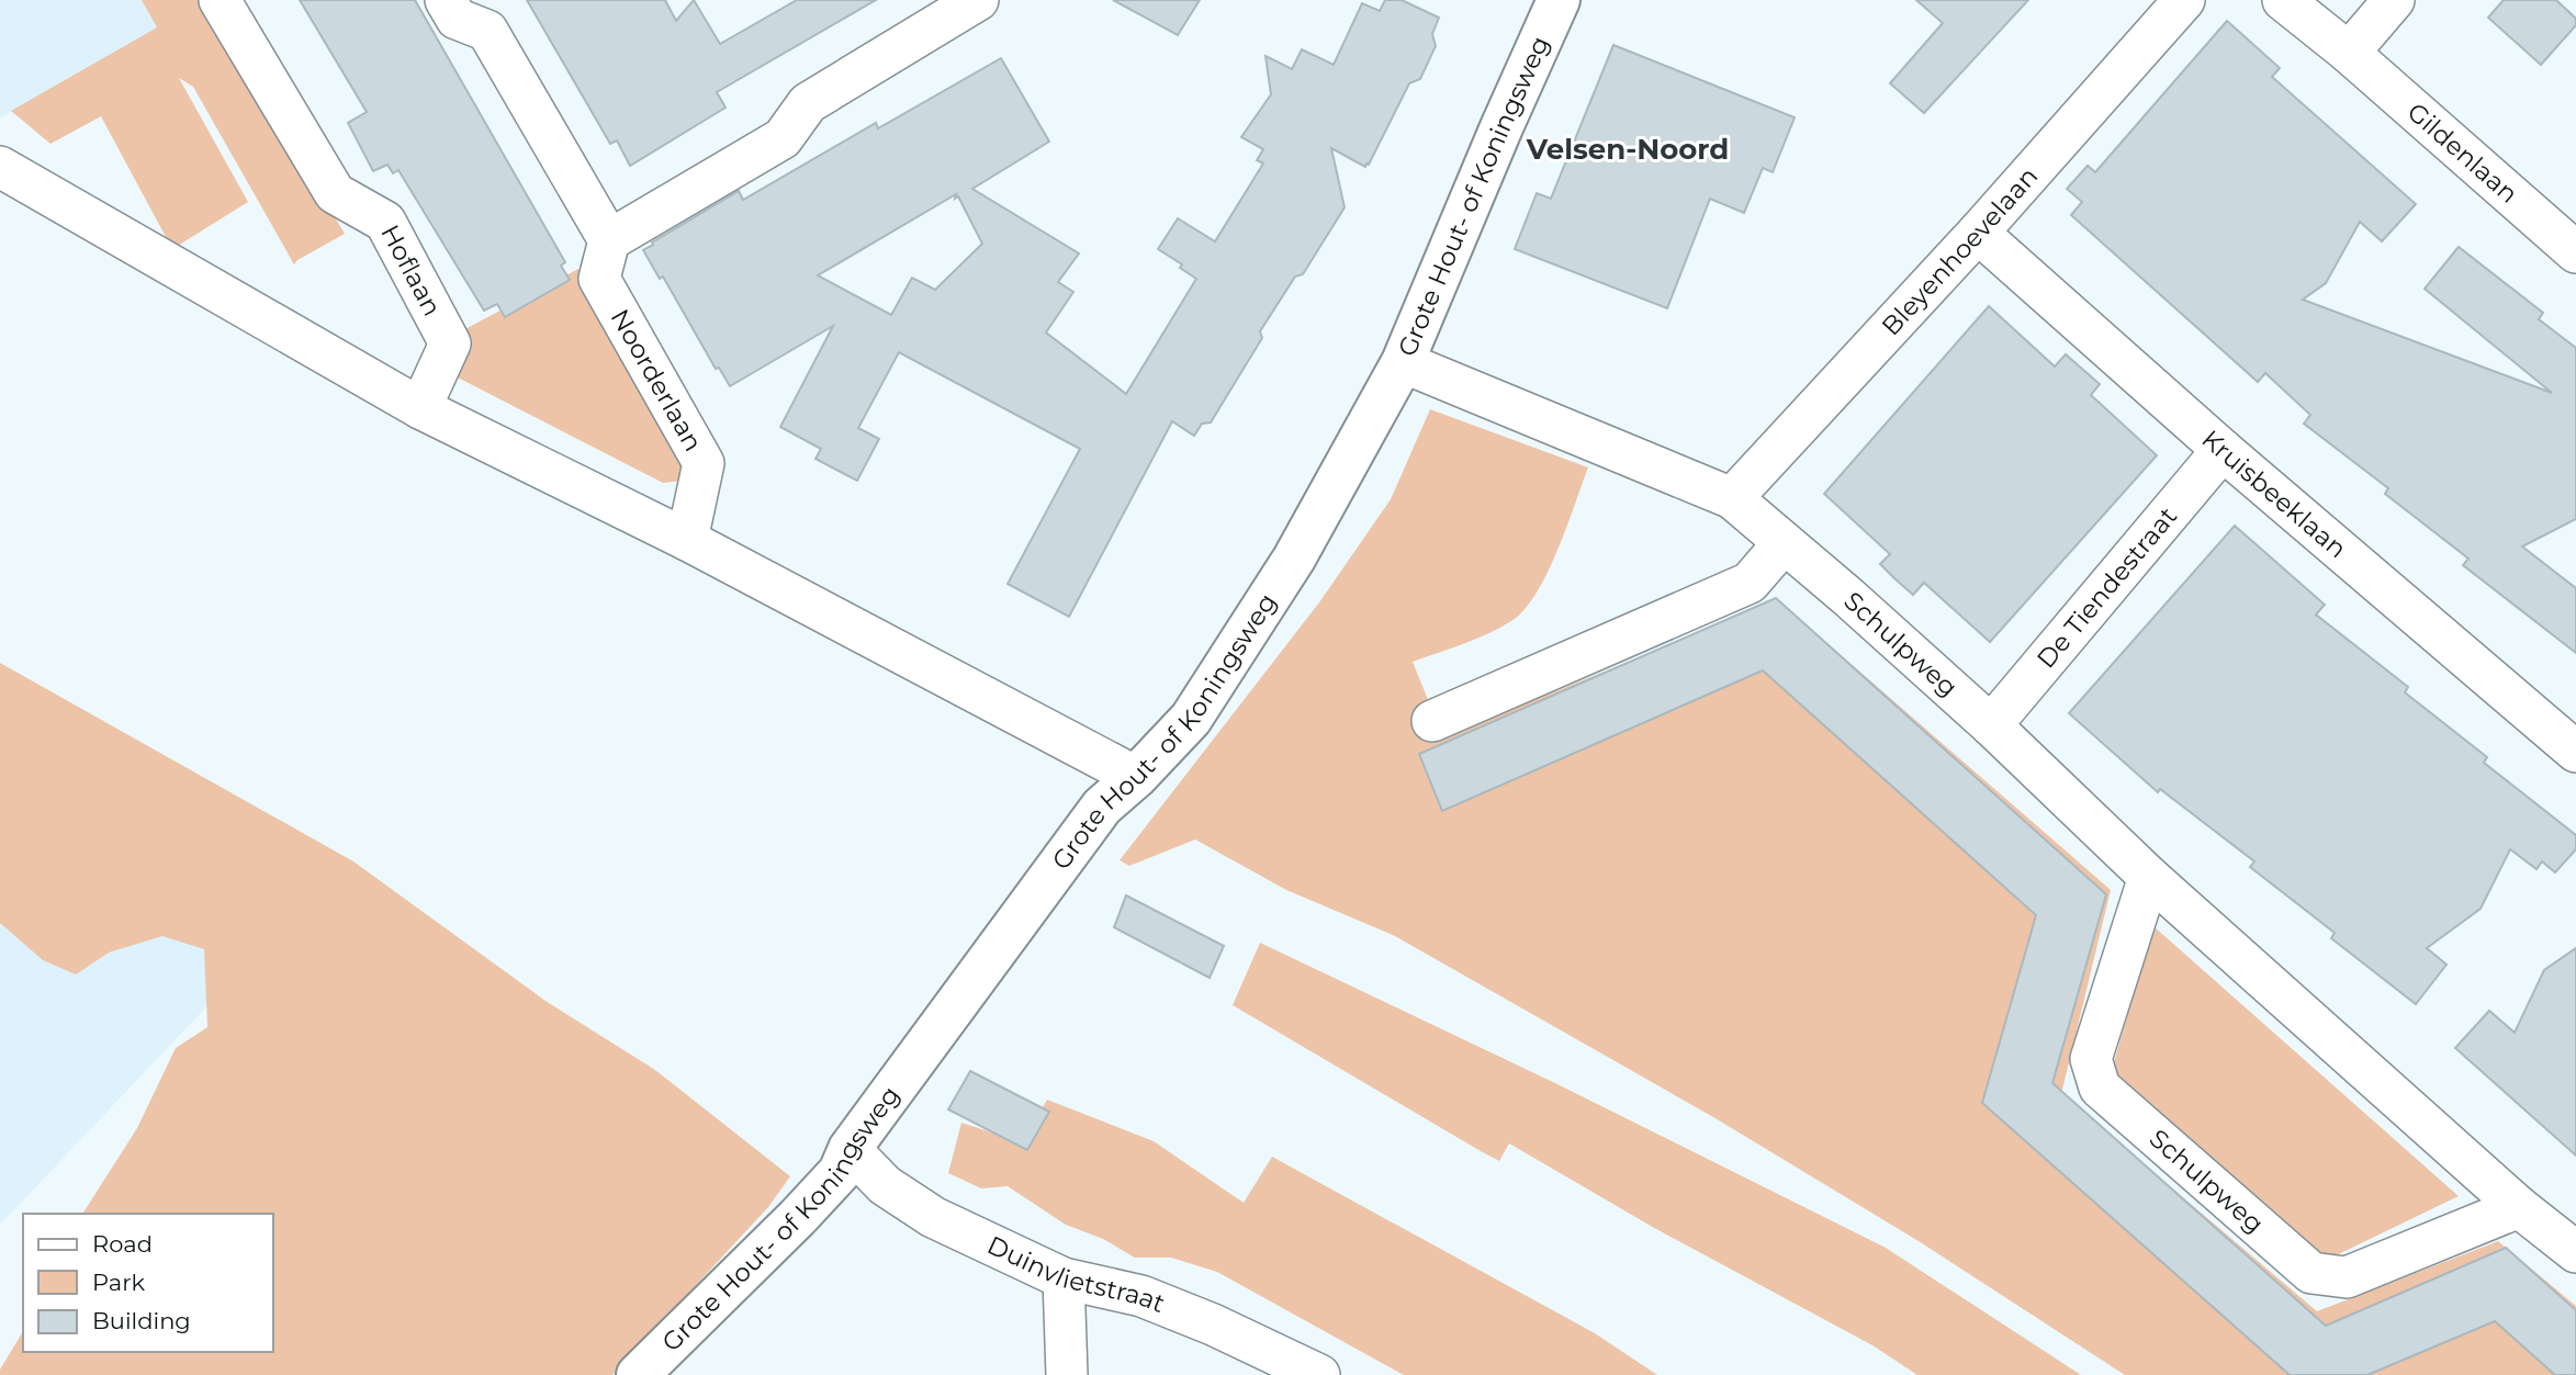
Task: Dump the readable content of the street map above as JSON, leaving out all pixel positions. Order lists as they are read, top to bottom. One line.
{"streets":{"street":["Gildenlaan","Grote Hout- of Koningsweg","Bleyenhoevelaan","Hoflaan","Noorderlaan","Kruisbeeklaan","De Tiendestraat","Schulpweg","Duinvlietstraat"]},"crossings":[["Grote Hout- of Koningsweg","Schulpweg"],["Grote Hout- of Koningsweg","Duinvlietstraat"],["Bleyenhoevelaan","Kruisbeeklaan"],["Bleyenhoevelaan","Schulpweg"],["Kruisbeeklaan","De Tiendestraat"],["De Tiendestraat","Schulpweg"]],"districts":["Velsen-Noord"],"legend":["Road","Park","Building"]}
